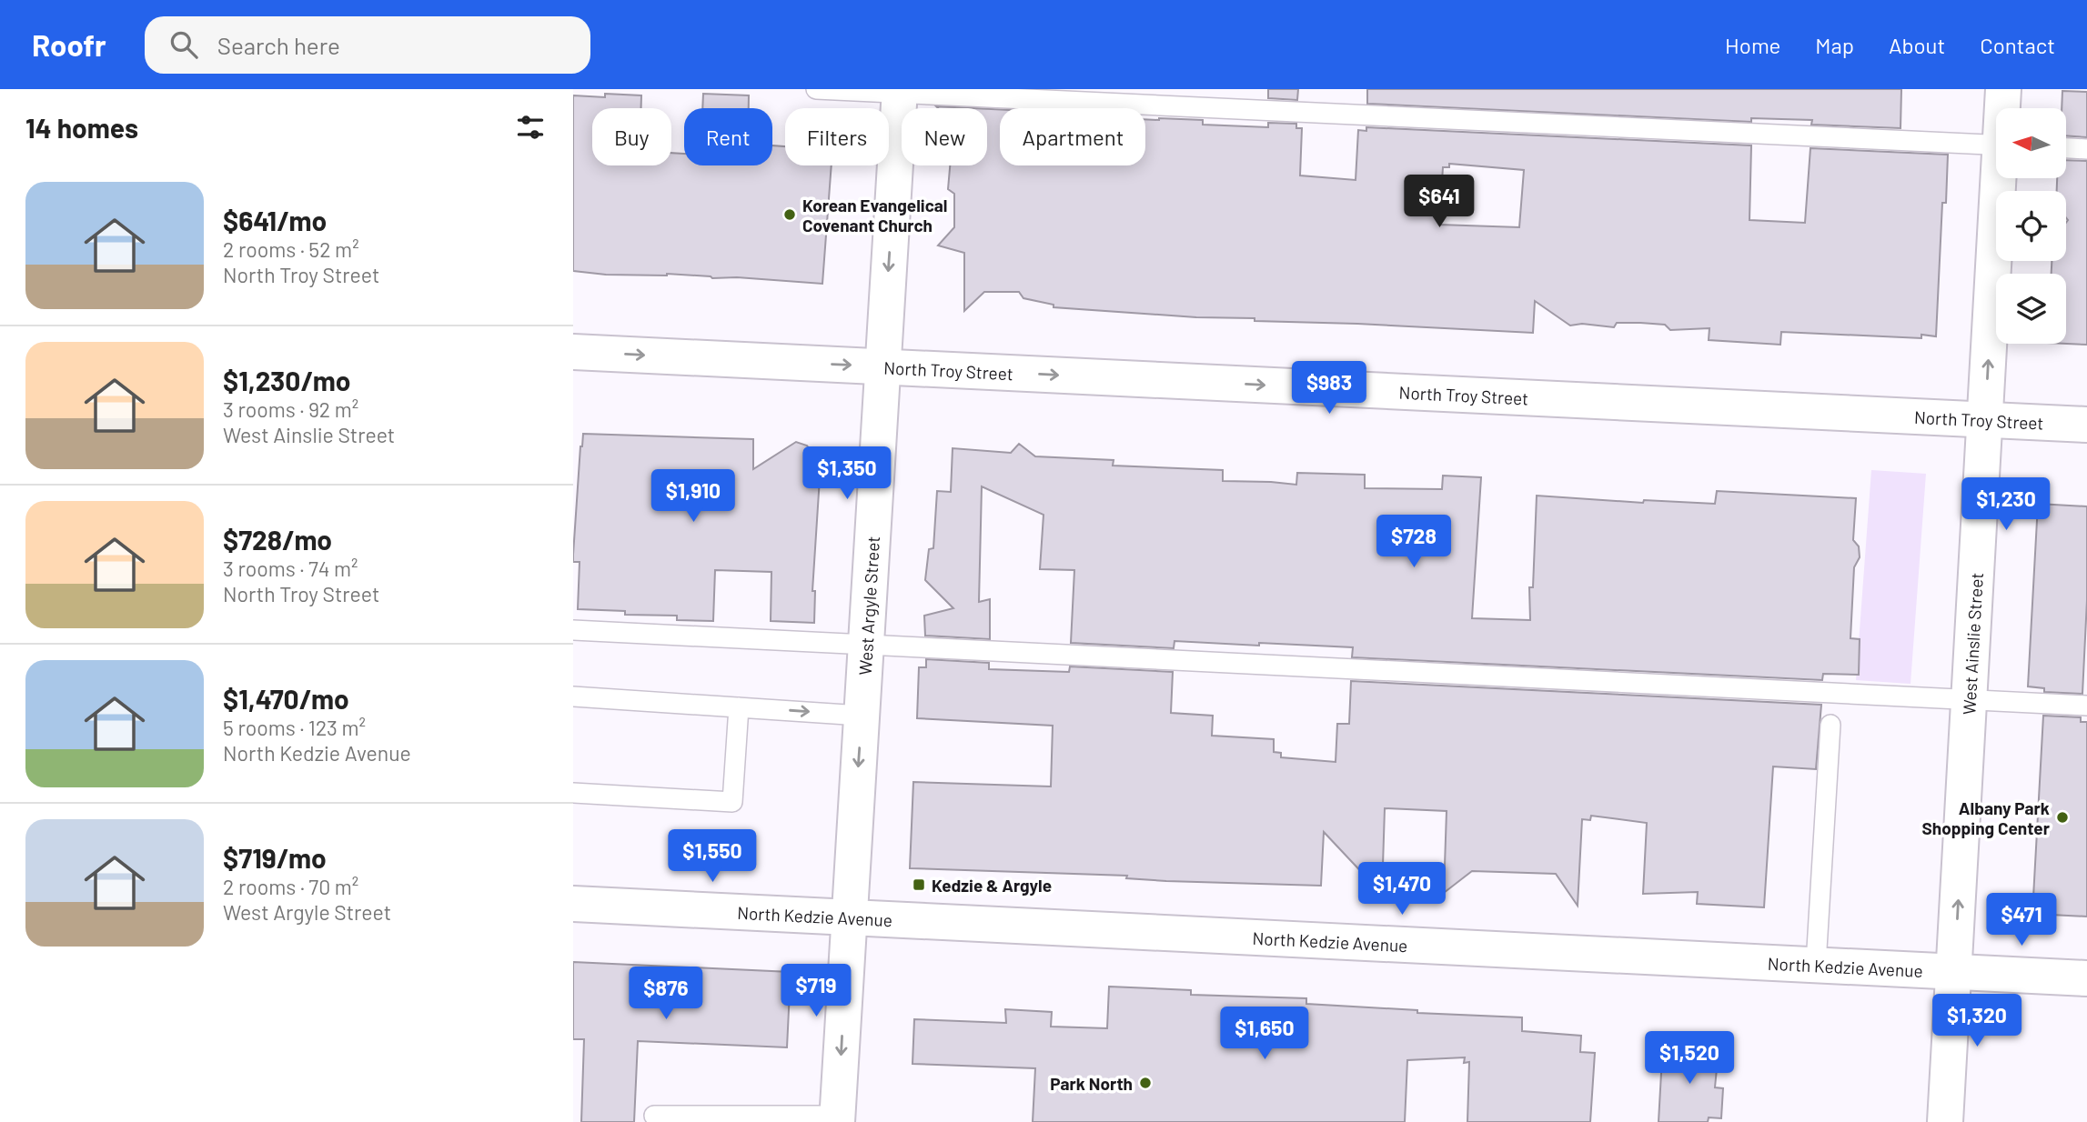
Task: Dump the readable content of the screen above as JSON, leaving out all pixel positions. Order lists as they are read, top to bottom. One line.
{"streets":{"street":["North Troy Street","West Argyle Street","West Ainslie Street","North Kedzie Avenue"]},"crossings":[["North Troy Street","West Argyle Street"],["North Troy Street","West Ainslie Street"],["West Argyle Street","North Kedzie Avenue"],["West Ainslie Street","North Kedzie Avenue"]],"one_way":["North Troy Street","West Argyle Street","West Ainslie Street"],"places":{"other":["Korean Evangelical Covenant Church","Albany Park Shopping Center","Park North"],"transit":["Kedzie & Argyle"]},"north":"left","page":{"header":"Roofr","search":"Search here","nav":["Home","Map","About","Contact"],"heading":"14 homes","chip":["Buy","Rent","Filters","New","Apartment"],"list":[{"name":"$641/mo","note":"2 rooms · 52 m² · North Troy Street"},{"name":"$1,230/mo","note":"3 rooms · 92 m² · West Ainslie Street"},{"name":"$728/mo","note":"3 rooms · 74 m² · North Troy Street"},{"name":"$1,470/mo","note":"5 rooms · 123 m² · North Kedzie Avenue"},{"name":"$719/mo","note":"2 rooms · 70 m² · West Argyle Street"}],"price":["$641","$983","$1,350","$1,910","$1,230","$728","$1,550","$1,470","$471","$719","$876","$1,320","$1,650","$1,520"]}}
